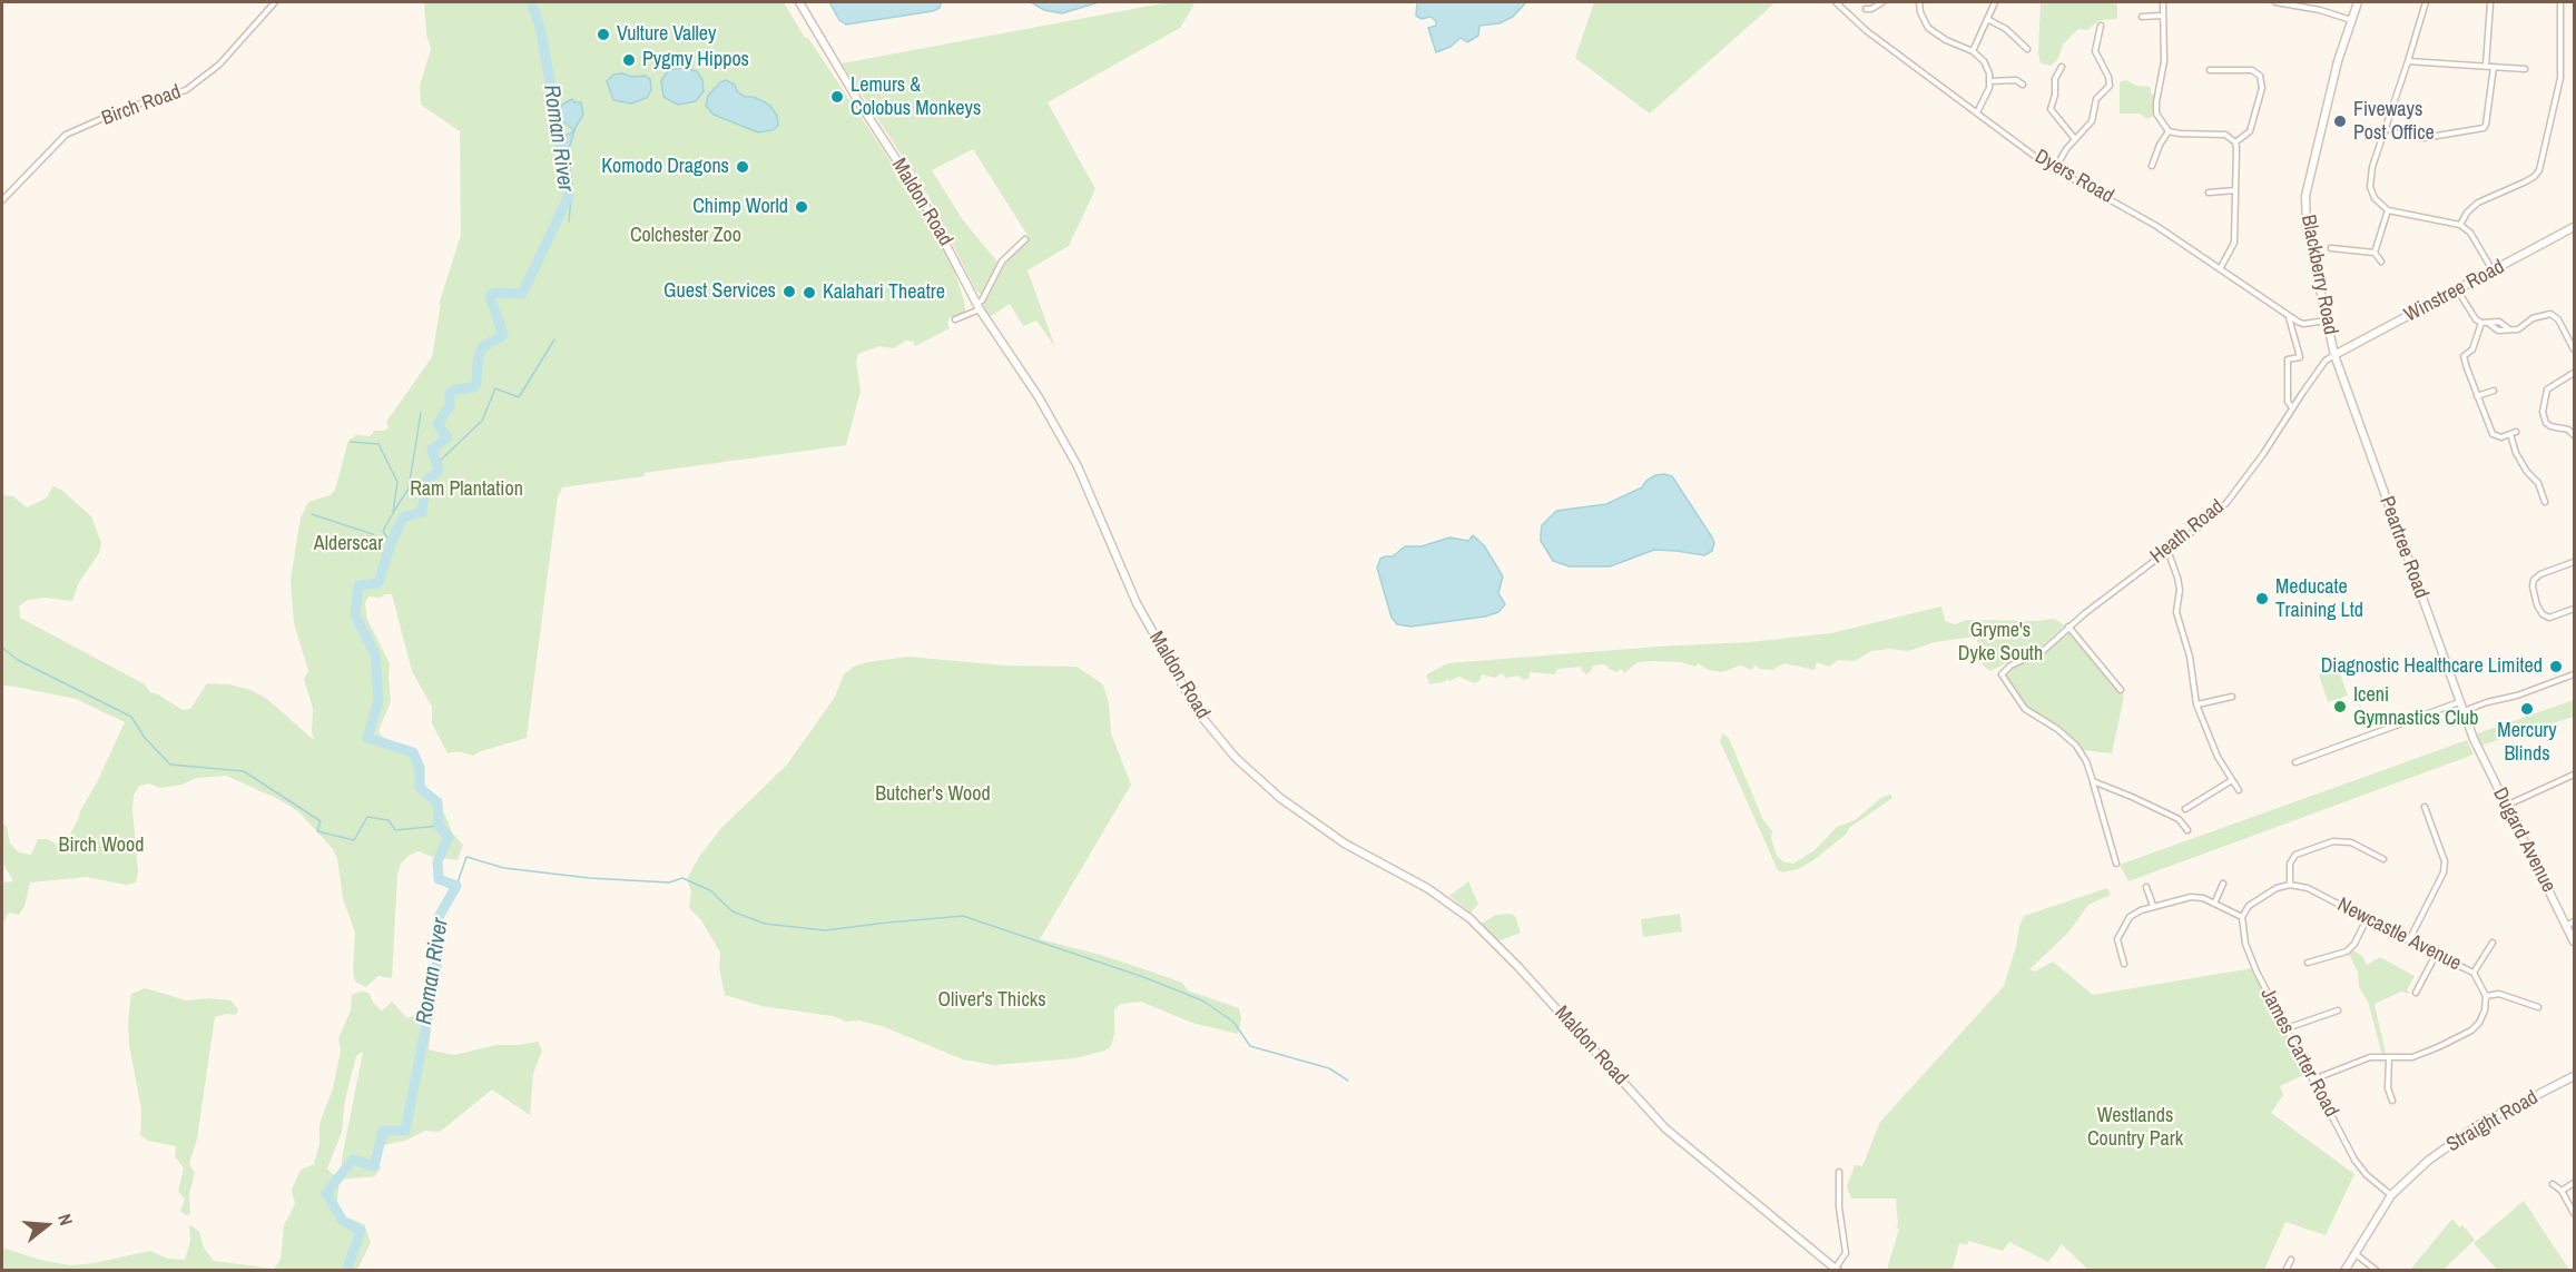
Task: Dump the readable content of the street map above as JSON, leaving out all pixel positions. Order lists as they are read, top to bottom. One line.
{"streets":{"main road":["Maldon Road","Blackberry Road","Winstree Road","Peartree Road","Dugard Avenue","Straight Road"],"street":["Birch Road","Dyers Road","Heath Road","Newcastle Avenue","James Carter Road"]},"crossings":[["Dyers Road","Blackberry Road"],["Blackberry Road","Winstree Road"],["Blackberry Road","Heath Road"],["Blackberry Road","Peartree Road"],["Winstree Road","Heath Road"],["Winstree Road","Peartree Road"],["Heath Road","Peartree Road"],["Peartree Road","Dugard Avenue"],["James Carter Road","Straight Road"]],"water":["Roman River"],"parks":["Colchester Zoo","Ram Plantation","Alderscar","Gryme's Dyke South","Butcher's Wood","Birch Wood","Oliver's Thicks","Westlands Country Park"],"places":["Vulture Valley","Pygmy Hippos","Lemurs & Colobus Monkeys","Fiveways Post Office","Komodo Dragons","Chimp World","Guest Services","Kalahari Theatre","Meducate Training Ltd","Diagnostic Healthcare Limited","Iceni Gymnastics Club","Mercury Blinds"],"north":"right"}
